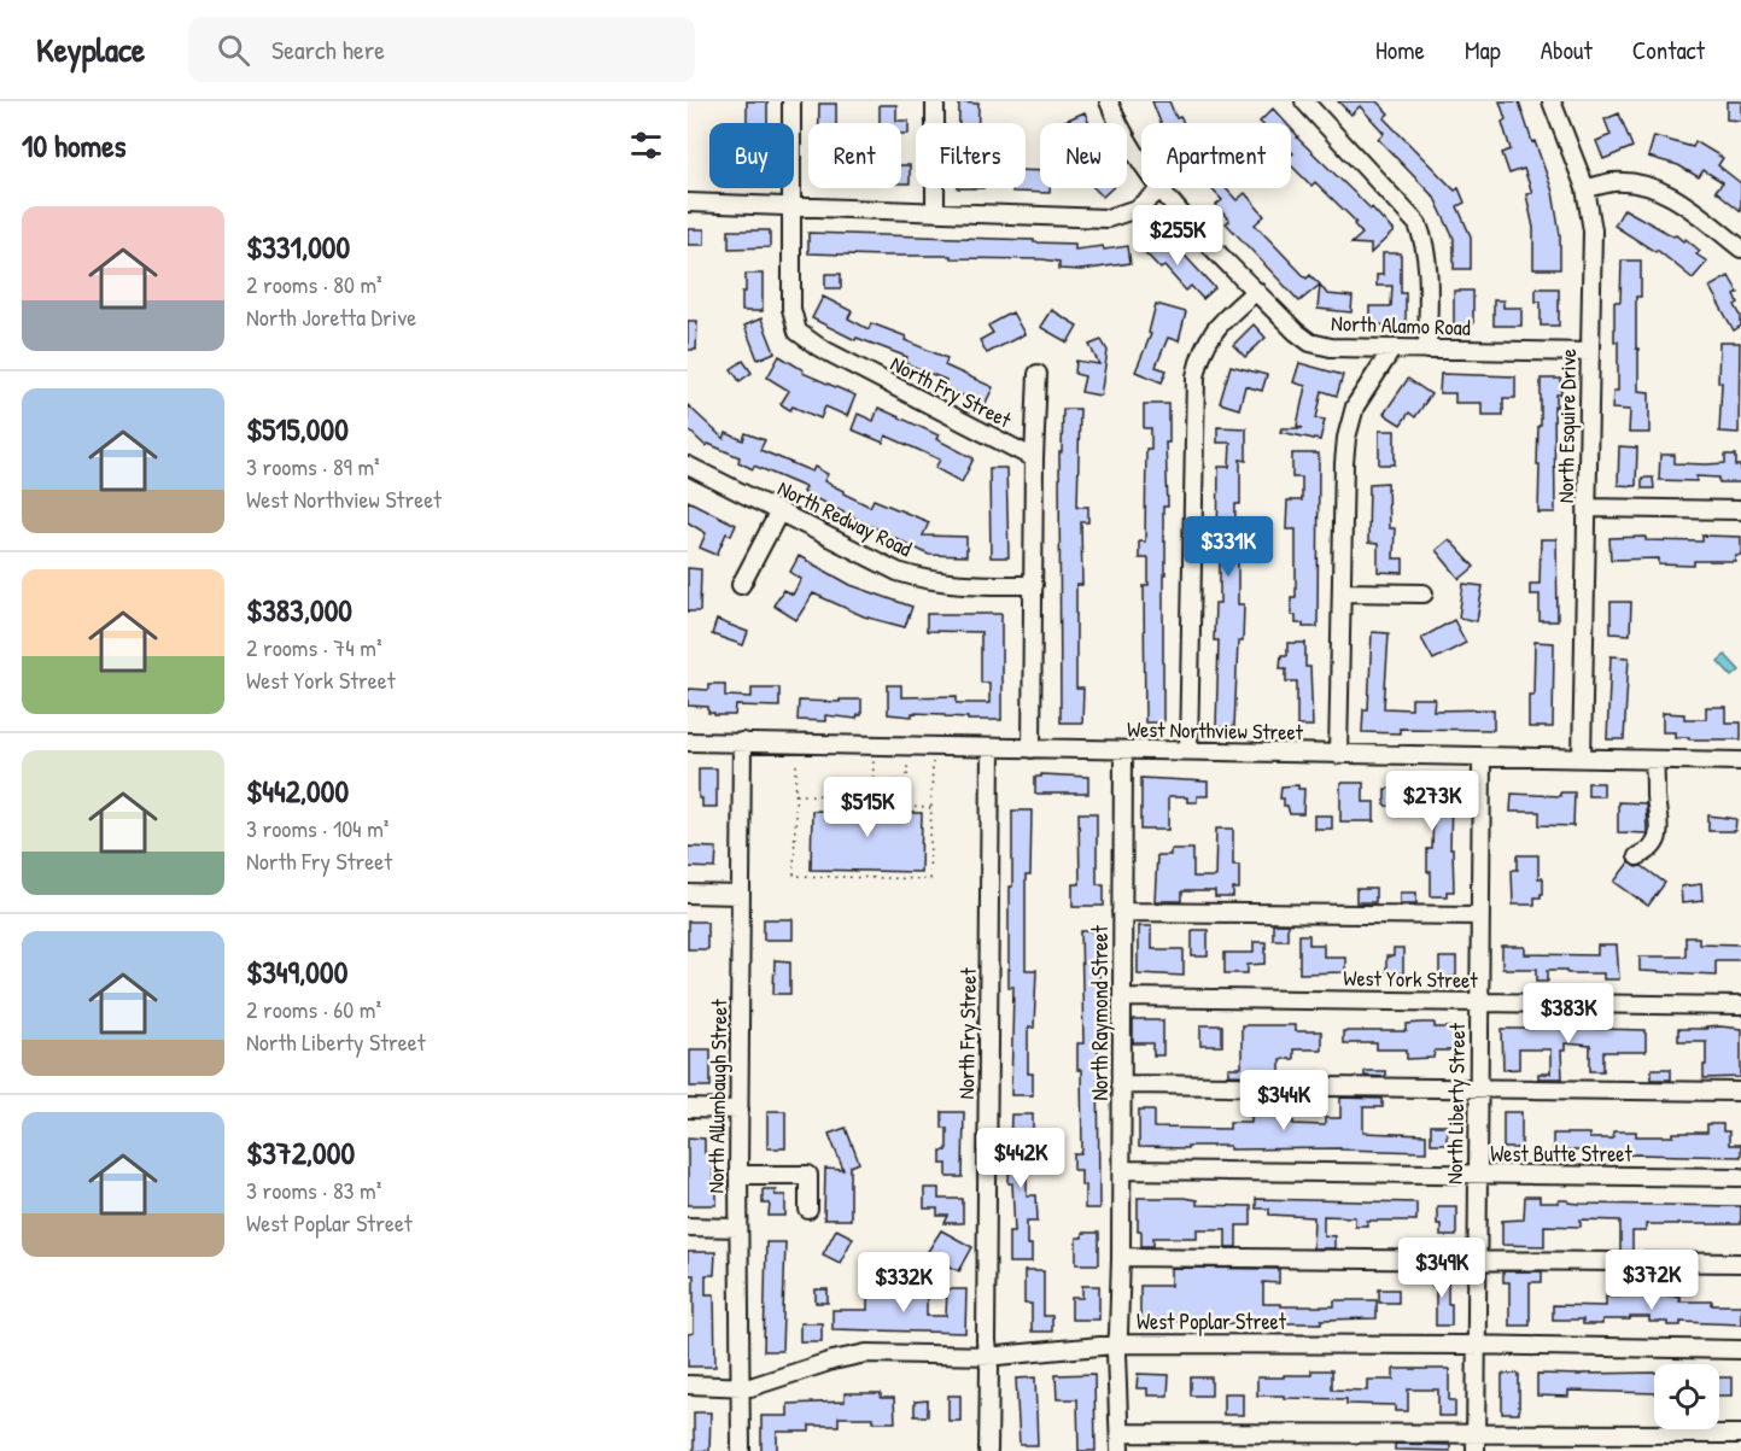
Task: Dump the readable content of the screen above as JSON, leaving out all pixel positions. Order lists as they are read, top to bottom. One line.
{"streets":{"street":["North Alamo Road","North Fry Street","North Esquire Drive","North Redway Road","West Northview Street","West York Street","North Raymond Street","North Allumbaugh Street","North Liberty Street","West Butte Street","West Poplar Street"]},"crossings":[["North Alamo Road","North Esquire Drive"],["North Fry Street","West Northview Street"],["North Fry Street","West Poplar Street"],["North Esquire Drive","West Northview Street"],["West Northview Street","North Raymond Street"],["West Northview Street","North Allumbaugh Street"],["West Northview Street","North Liberty Street"],["West York Street","North Raymond Street"],["West York Street","North Liberty Street"],["North Raymond Street","West Butte Street"],["North Raymond Street","West Poplar Street"],["North Allumbaugh Street","West Poplar Street"],["North Liberty Street","West Butte Street"],["North Liberty Street","West Poplar Street"]],"page":{"header":"Keyplace","search":"Search here","nav":["Home","Map","About","Contact"],"heading":"10 homes","chip":["Buy","Rent","Filters","New","Apartment"],"list":[{"name":"$331,000","note":"2 rooms · 80 m² · North Joretta Drive"},{"name":"$515,000","note":"3 rooms · 89 m² · West Northview Street"},{"name":"$383,000","note":"2 rooms · 74 m² · West York Street"},{"name":"$442,000","note":"3 rooms · 104 m² · North Fry Street"},{"name":"$349,000","note":"2 rooms · 60 m² · North Liberty Street"},{"name":"$372,000","note":"3 rooms · 83 m² · West Poplar Street"}],"price":["$255K","$331K","$273K","$515K","$383K","$344K","$442K","$349K","$372K","$332K"]}}
